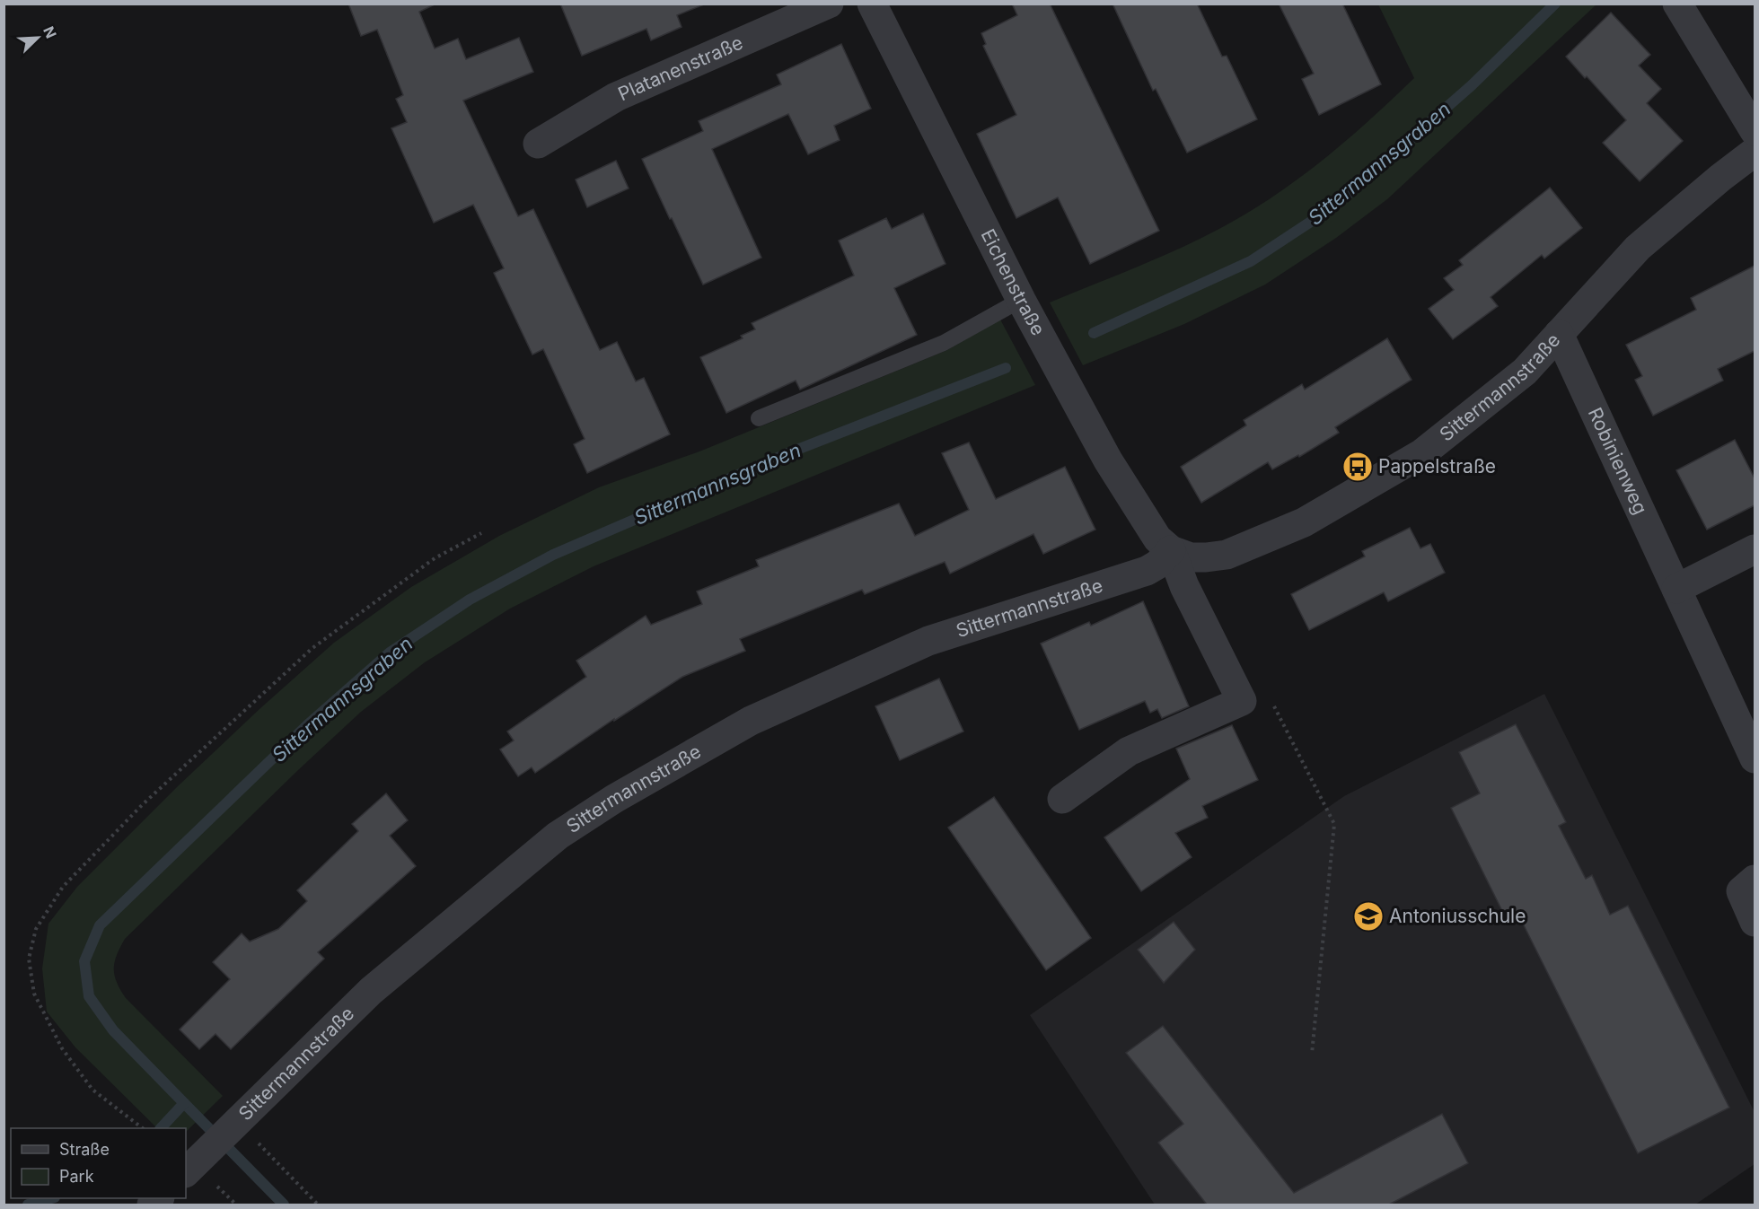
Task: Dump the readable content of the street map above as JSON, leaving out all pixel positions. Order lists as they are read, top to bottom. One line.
{"streets":{"street":["Platanenstraße","Eichenstraße","Sittermannstraße","Robinienweg"]},"crossings":[["Eichenstraße","Sittermannstraße"],["Sittermannstraße","Robinienweg"]],"water":["Sittermannsgraben"],"places":{"bus stop":["Pappelstraße"],"school or university":["Antoniusschule"]},"legend":["Straße","Park"],"north":"top right"}
